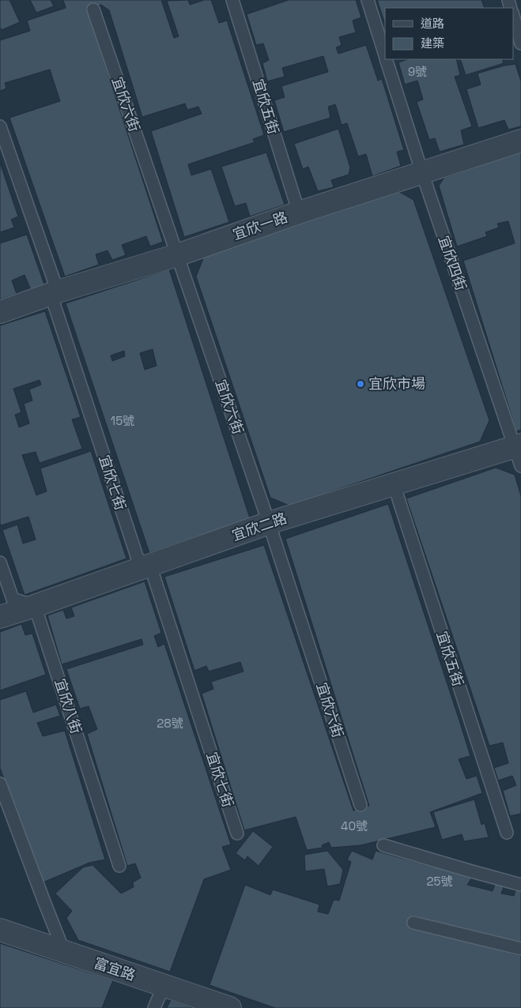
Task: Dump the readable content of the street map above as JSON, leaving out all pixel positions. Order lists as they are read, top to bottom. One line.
{"streets":{"street":["宜欣一路","宜欣二路","富宜路"],"lane":["宜欣六街","宜欣五街","宜欣四街","宜欣七街","宜欣八街"]},"crossings":[["宜欣六街","宜欣一路"],["宜欣六街","宜欣二路"],["宜欣五街","宜欣一路"],["宜欣五街","宜欣二路"],["宜欣一路","宜欣四街"],["宜欣一路","宜欣七街"],["宜欣四街","宜欣二路"],["宜欣七街","宜欣二路"],["宜欣二路","宜欣八街"]],"places":["宜欣市場"],"house_numbers":["9號","15號","28號","40號","25號"],"legend":["道路","建築"]}
